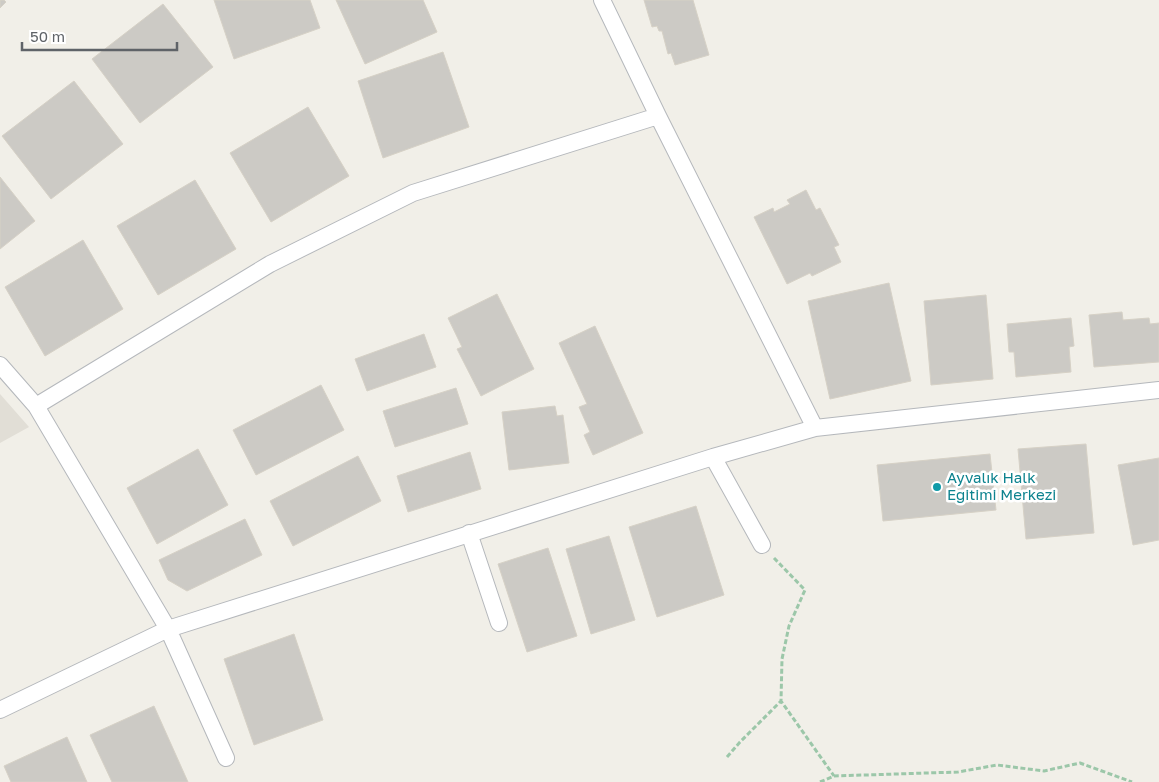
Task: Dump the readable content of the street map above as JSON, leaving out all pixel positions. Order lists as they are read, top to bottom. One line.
{"places":["Ayvalık Halk Eğitimi Merkezi"],"scale_bar":"50 m"}
